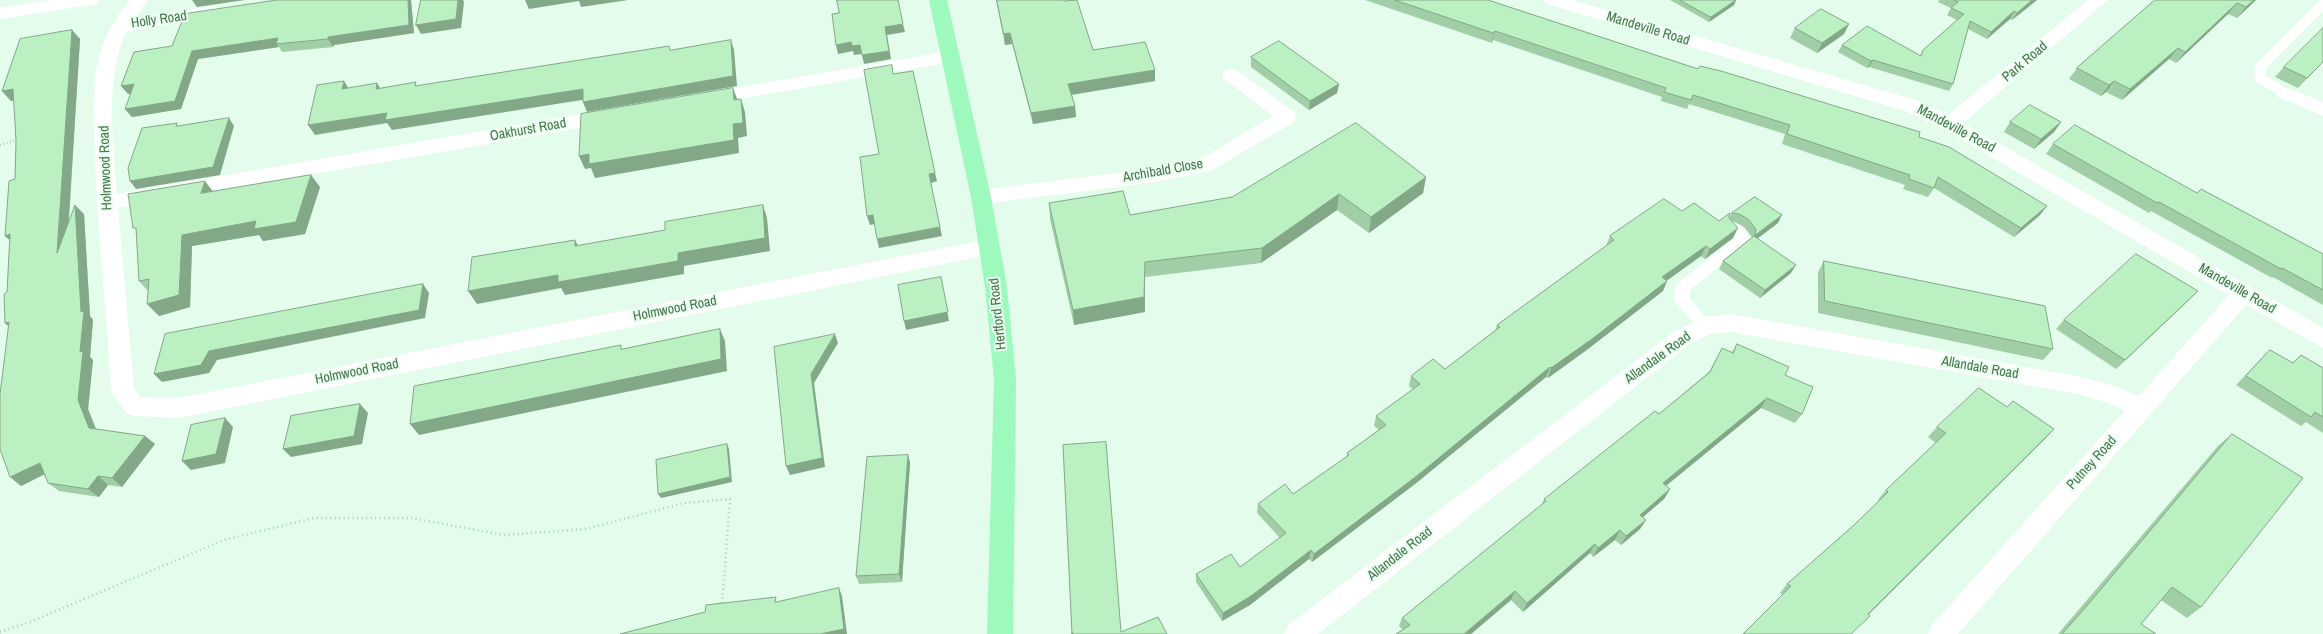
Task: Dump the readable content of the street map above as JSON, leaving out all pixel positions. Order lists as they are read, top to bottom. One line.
{"streets":{"main road":["Hertford Road"],"street":["Holly Road","Mandeville Road","Park Road","Oakhurst Road","Holmwood Road","Archibald Close","Allandale Road","Putney Road"]},"crossings":[["Holly Road","Holmwood Road"],["Mandeville Road","Park Road"],["Mandeville Road","Putney Road"],["Oakhurst Road","Holmwood Road"],["Holmwood Road","Hertford Road"],["Archibald Close","Hertford Road"],["Allandale Road","Putney Road"]]}
